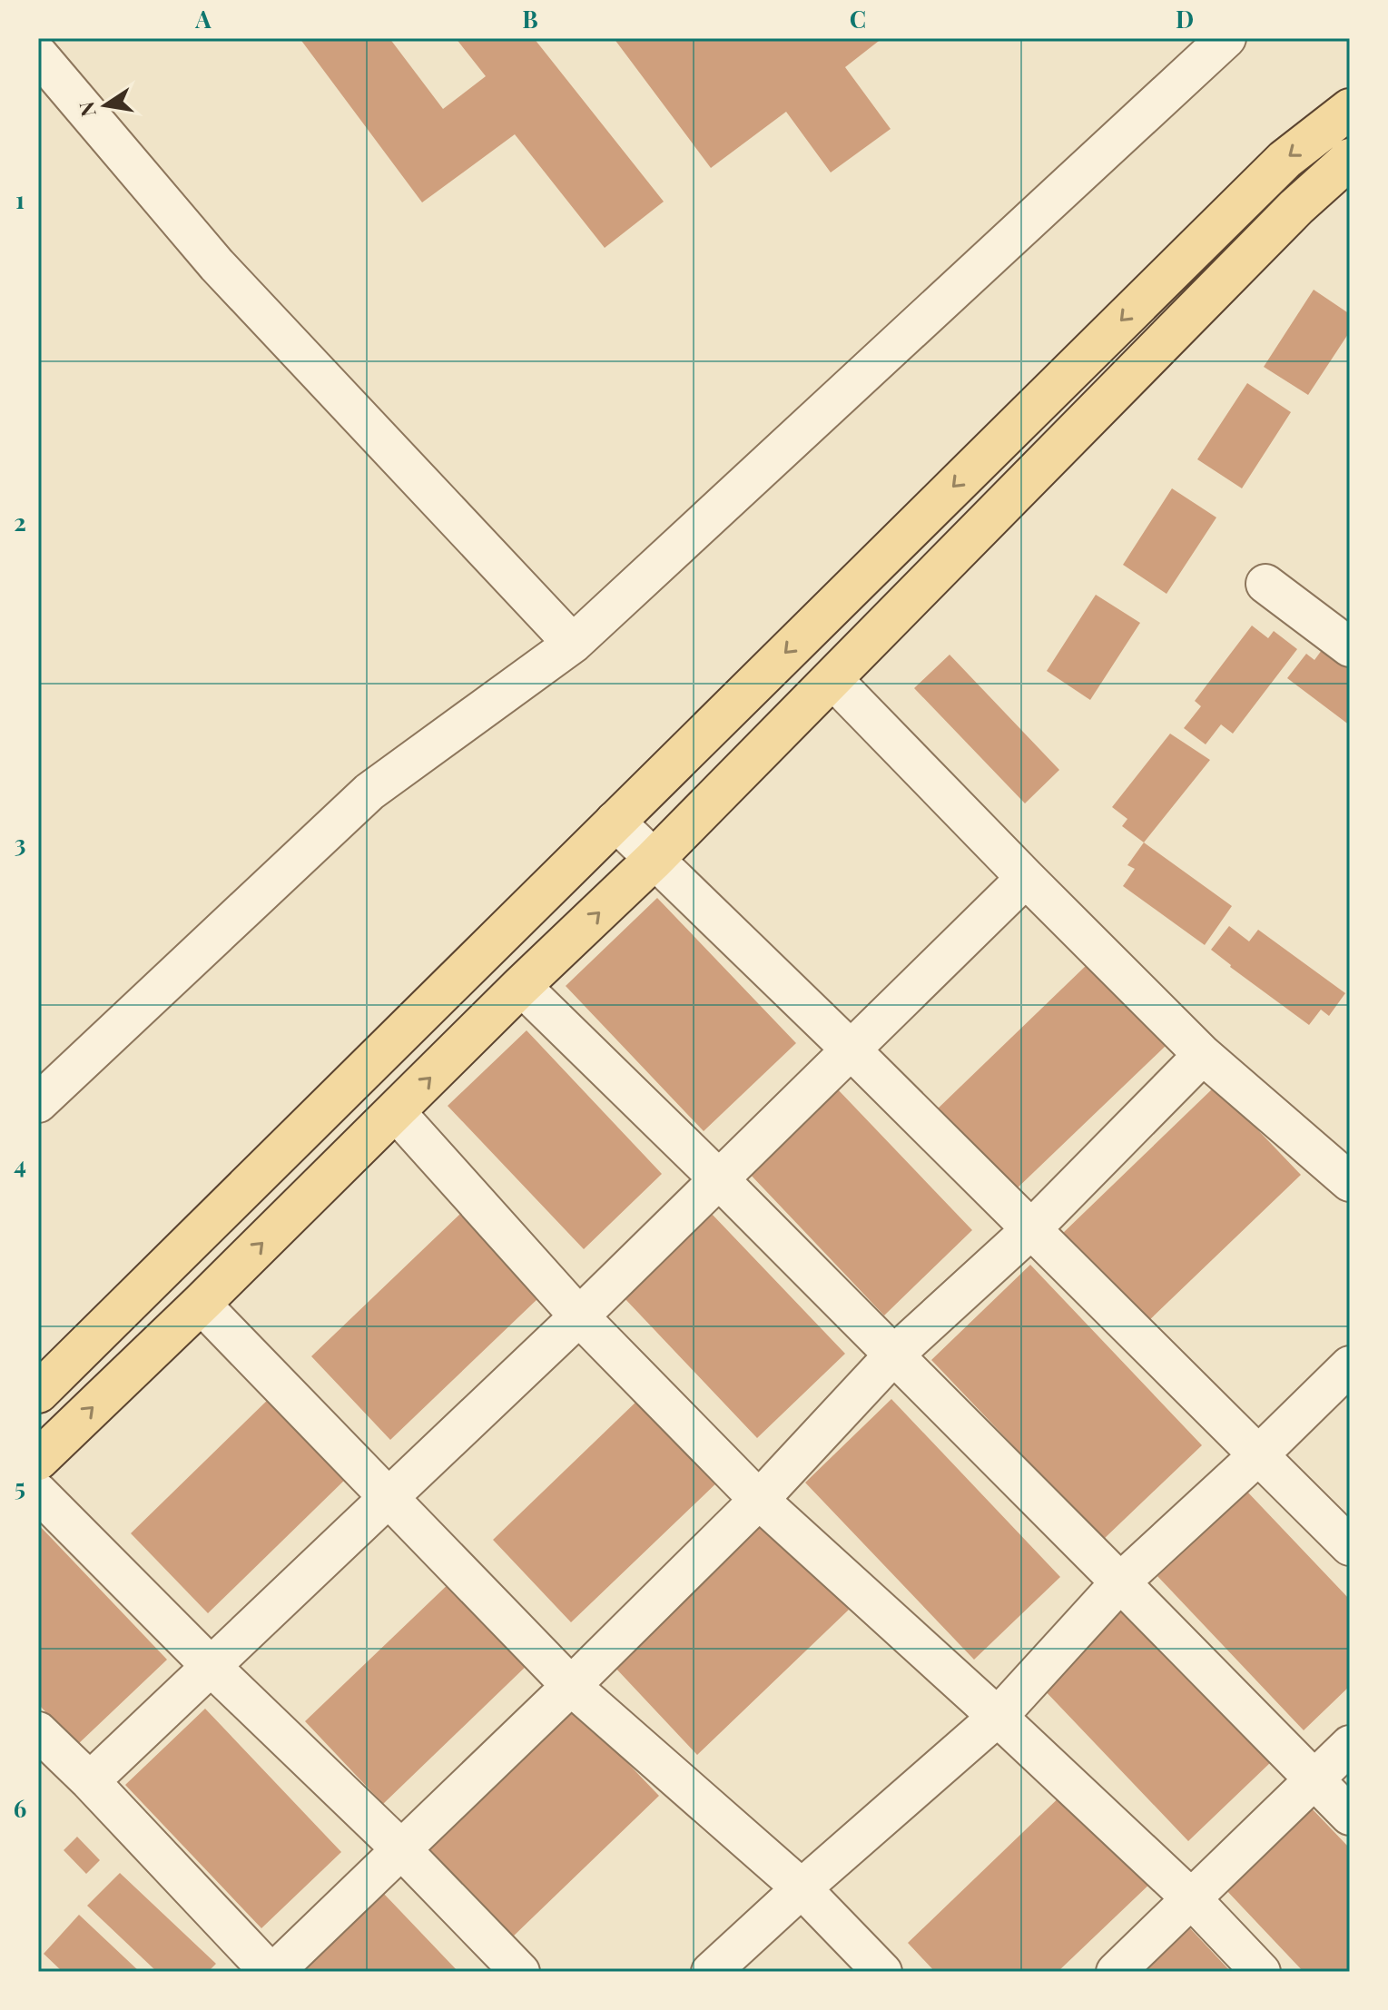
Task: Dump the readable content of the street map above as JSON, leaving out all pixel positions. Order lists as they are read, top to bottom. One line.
{"north":"left","grid":{"columns":["A","B","C","D"],"rows":["1","2","3","4","5","6"]}}
